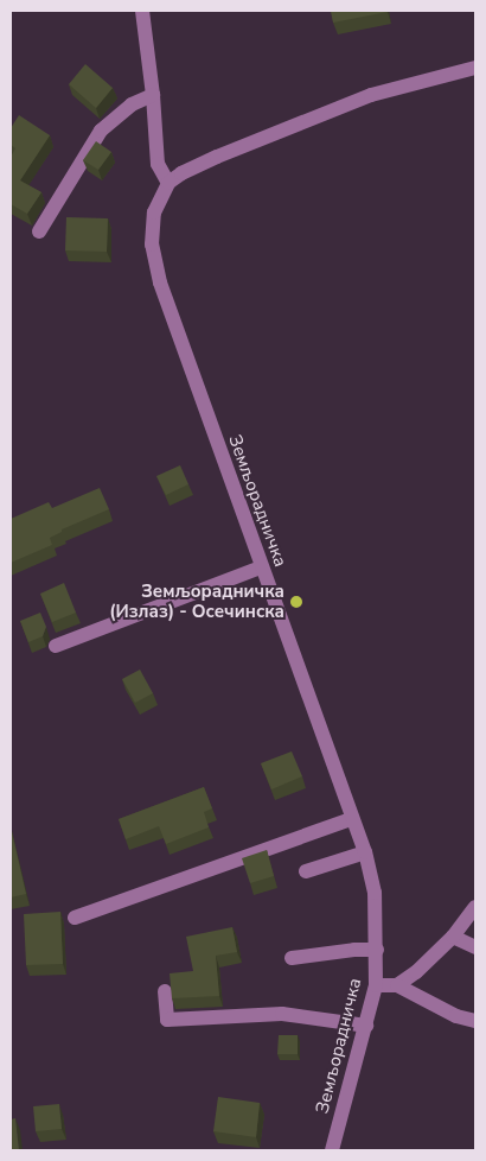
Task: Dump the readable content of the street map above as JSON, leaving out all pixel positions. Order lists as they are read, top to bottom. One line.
{"streets":{"street":["Земљорадничка"]},"places":["Земљорадничка (Излаз) - Осечинска"]}
